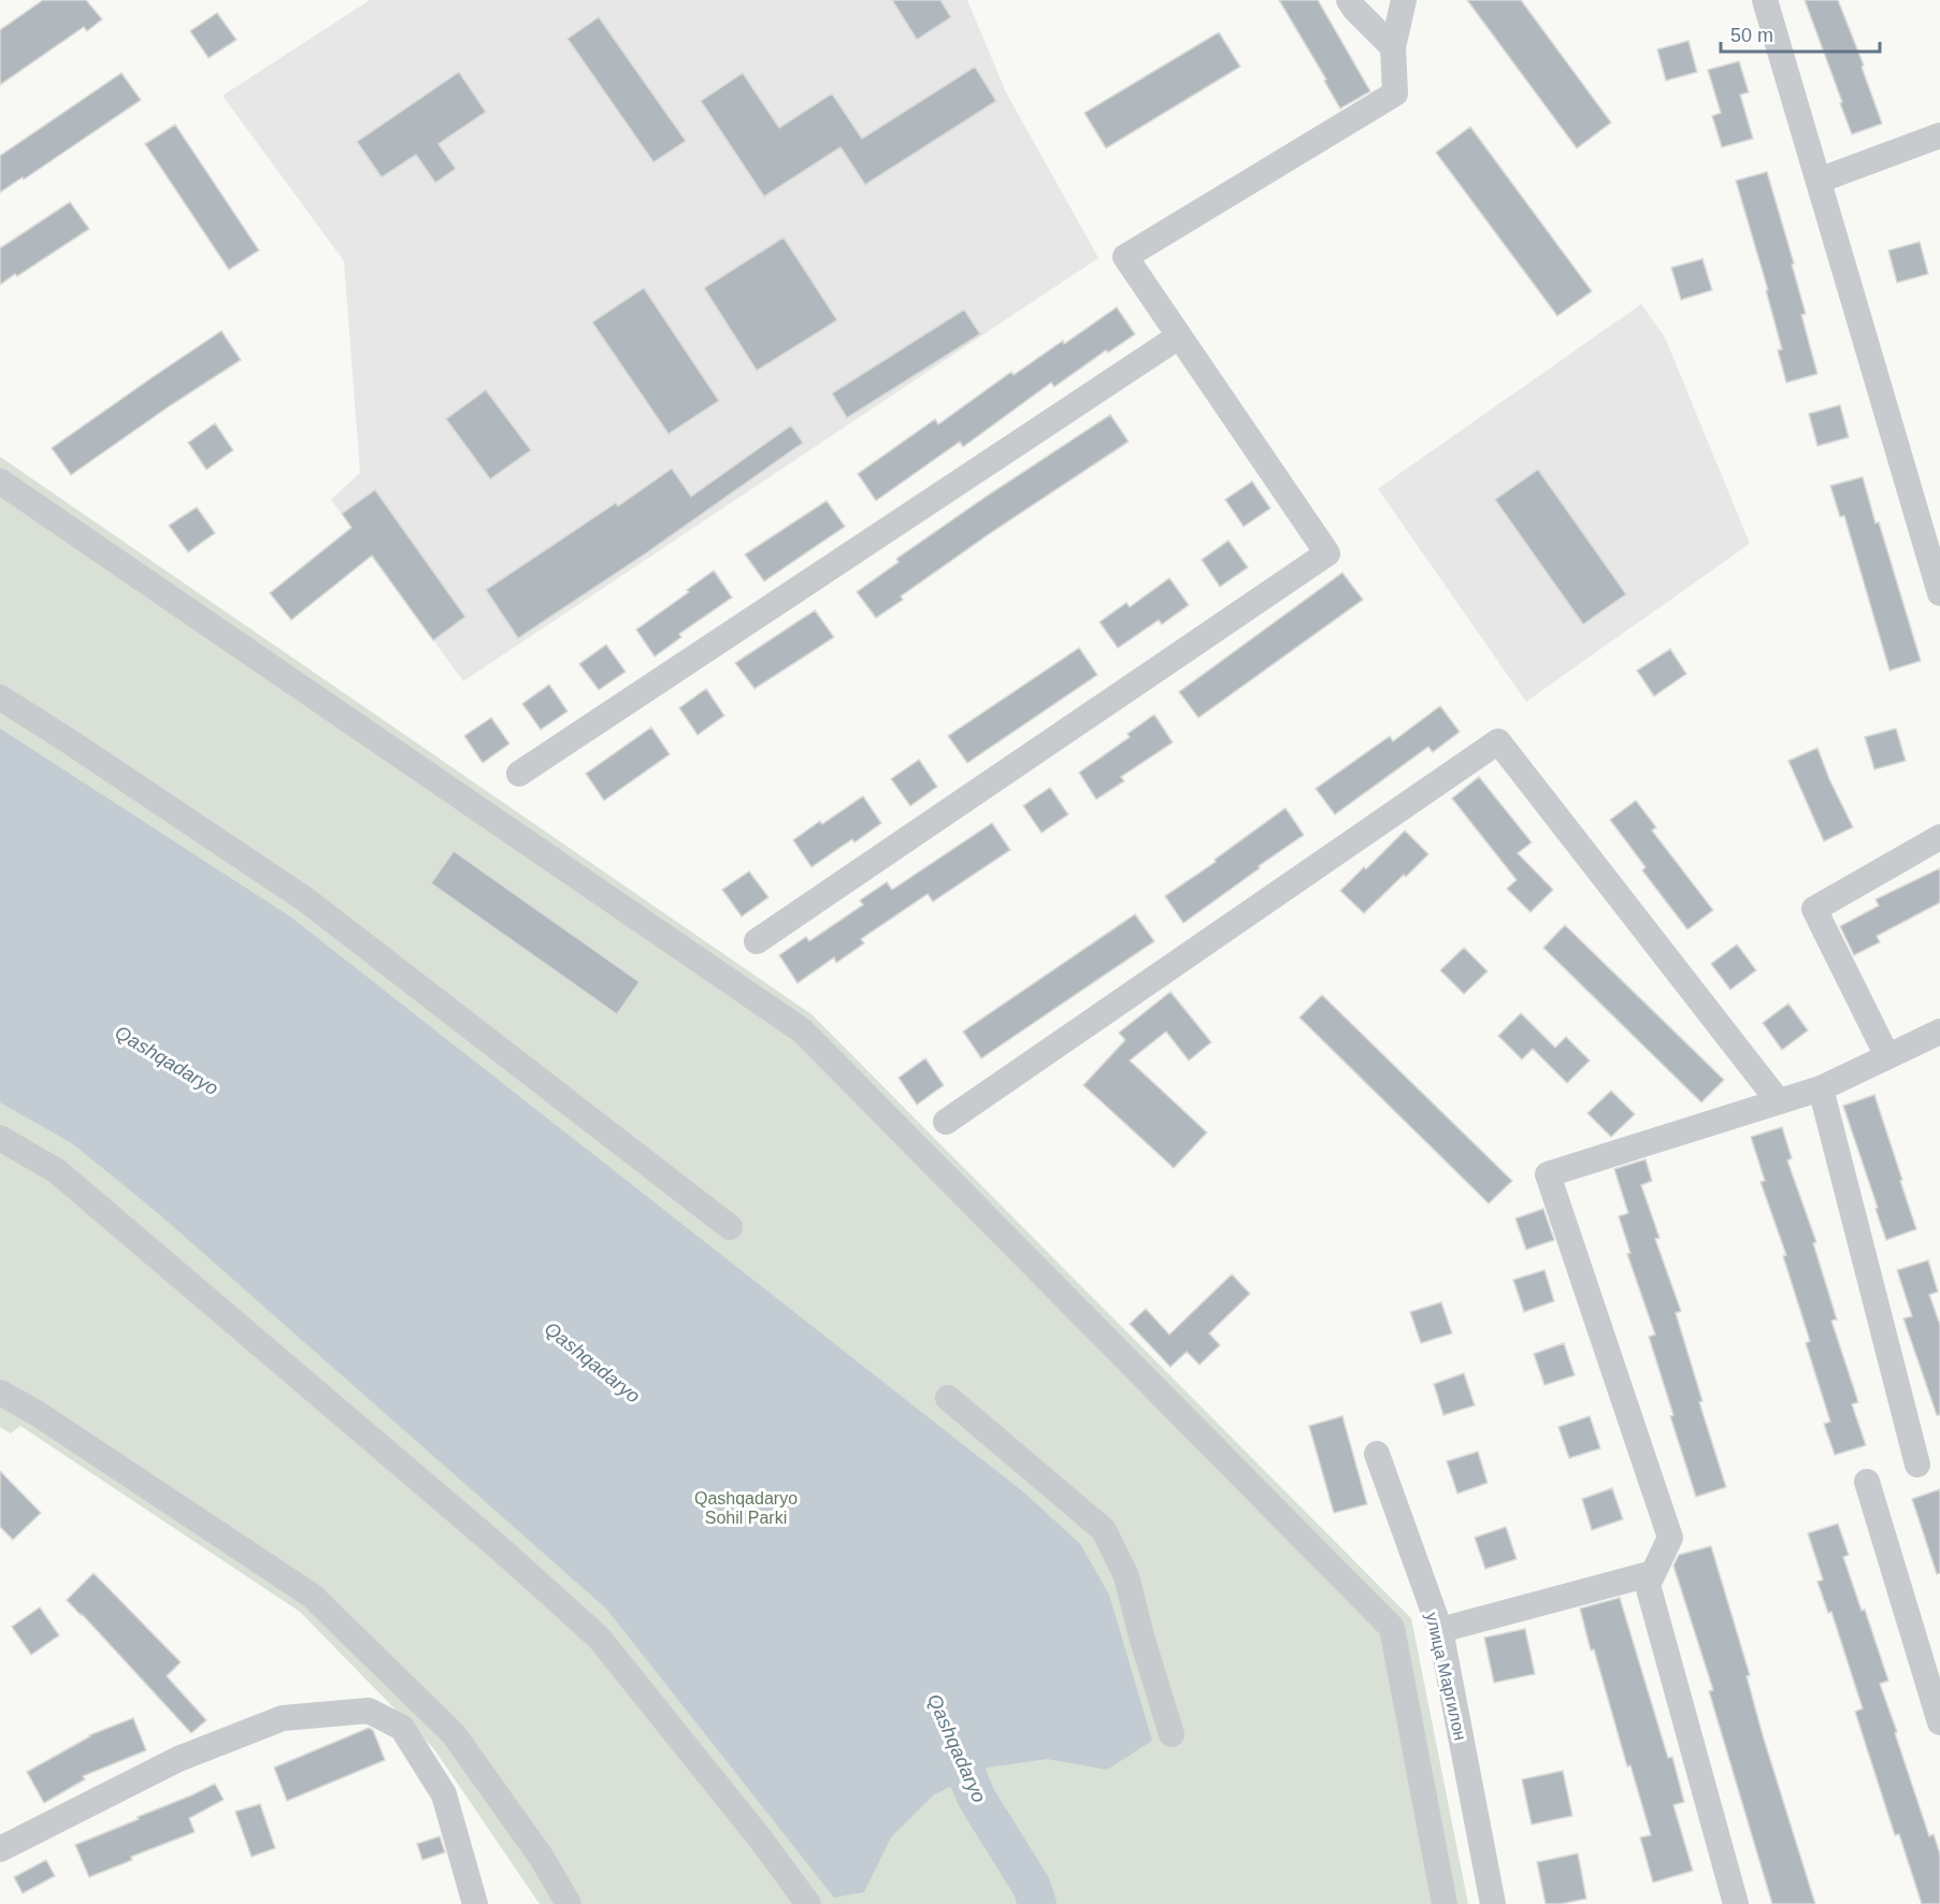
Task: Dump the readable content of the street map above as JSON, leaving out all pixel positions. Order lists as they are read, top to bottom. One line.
{"streets":{"street":["улица Маргилон"]},"water":["Qashqadaryo"],"parks":["Qashqadaryo Sohil Parki"],"scale_bar":"50 m"}
